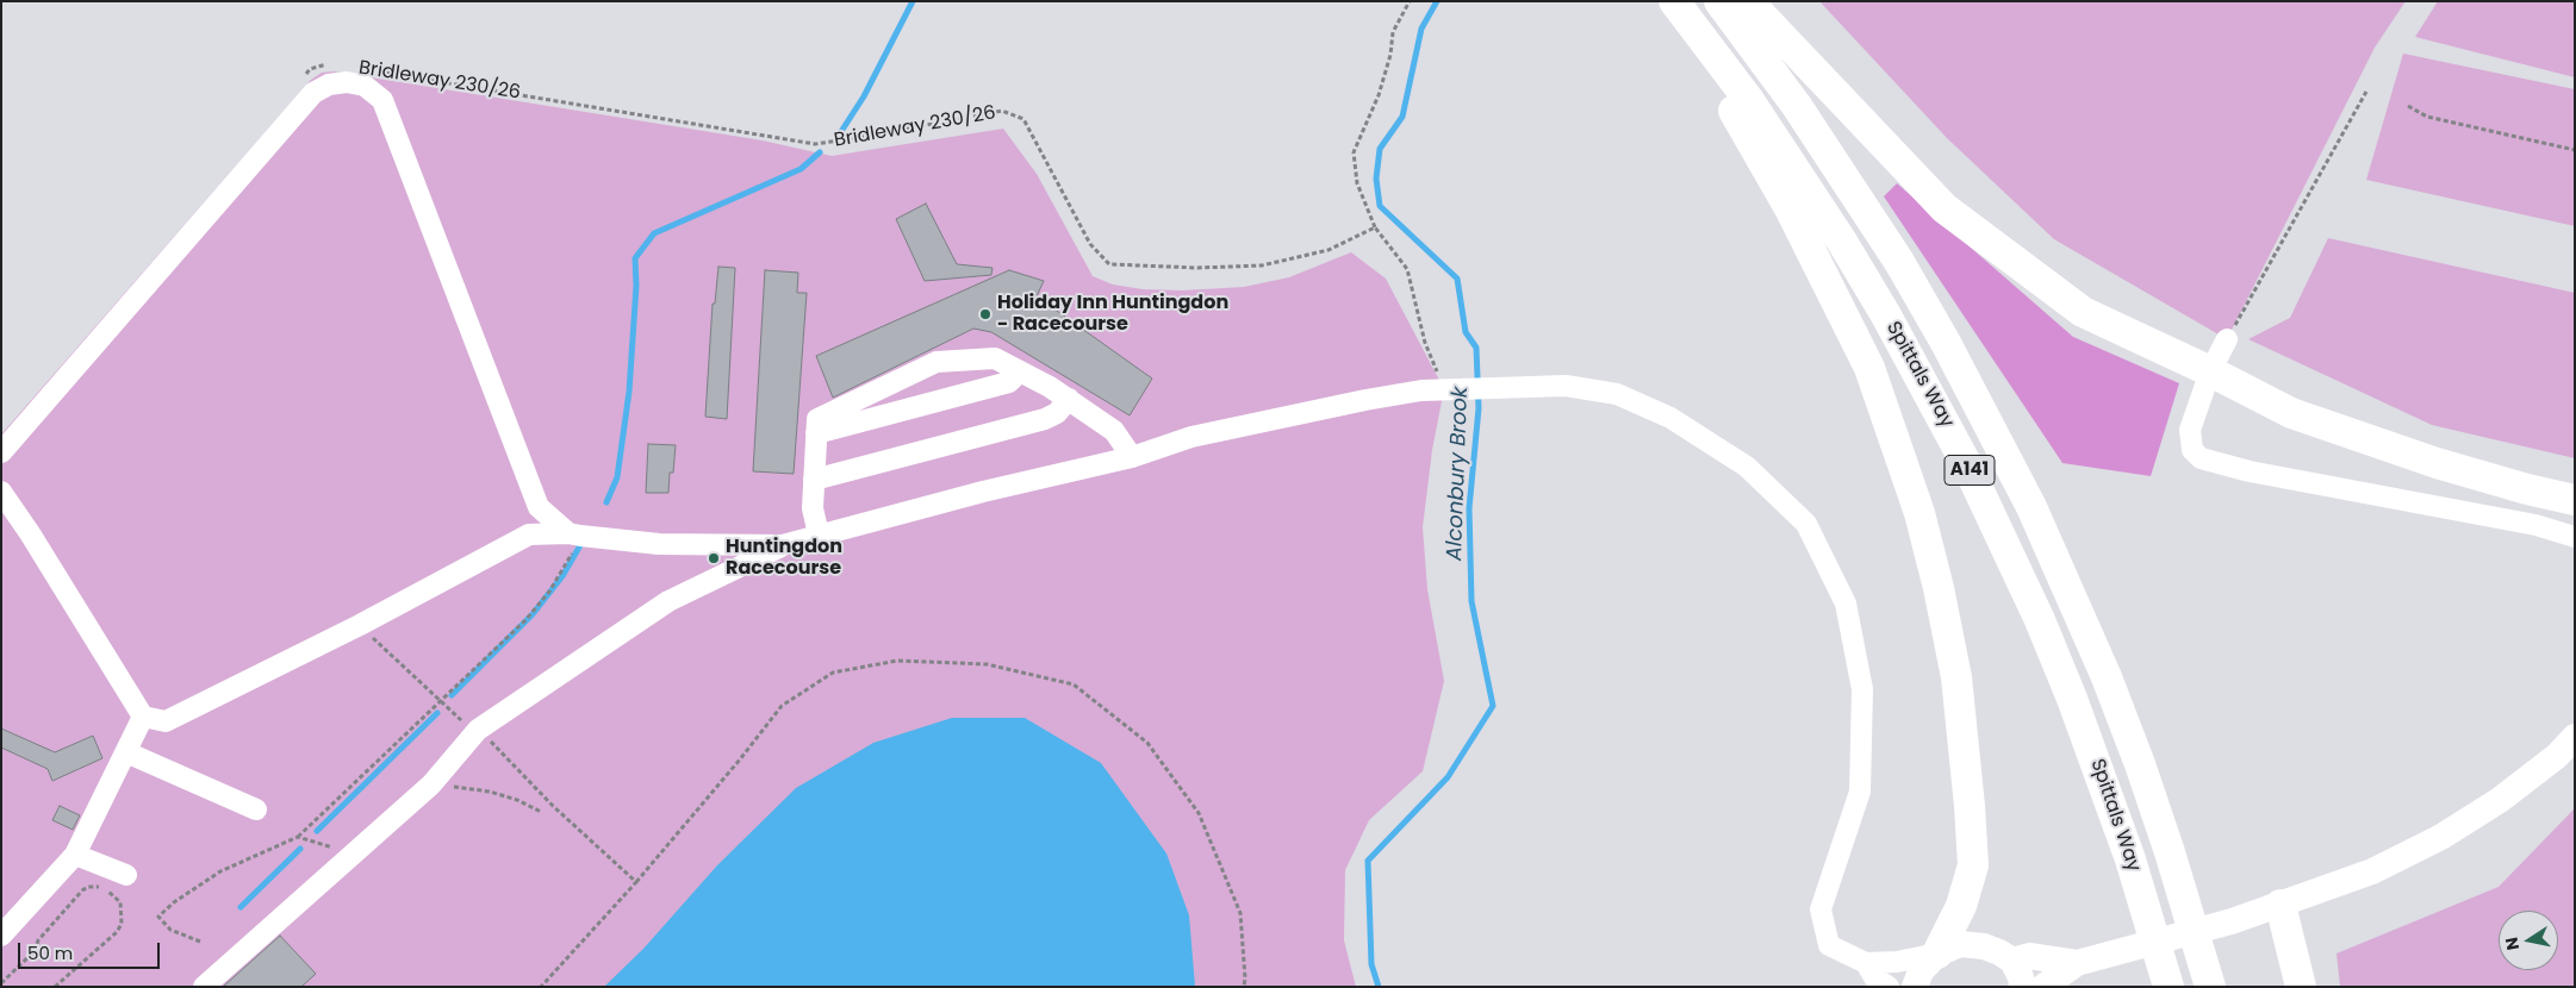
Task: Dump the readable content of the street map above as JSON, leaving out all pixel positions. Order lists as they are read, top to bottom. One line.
{"streets":{"highway":["Spittals Way","A141"],"path":["Bridleway 230/26"]},"water":["Alconbury Brook"],"places":["Holiday Inn Huntingdon - Racecourse","Huntingdon Racecourse"],"scale_bar":"50 m","north":"left"}
